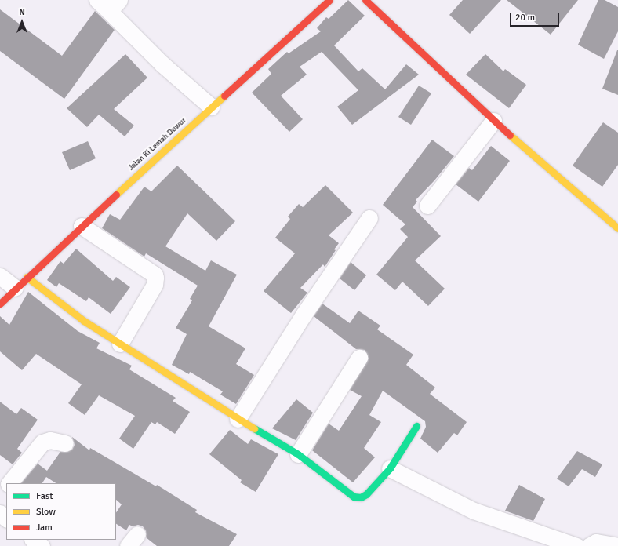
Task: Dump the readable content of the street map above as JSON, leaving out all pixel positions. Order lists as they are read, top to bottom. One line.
{"streets":{"street":["Jalan Ki Lemah Duwur"]},"legend":["Fast","Slow","Jam"],"scale_bar":"20 m","north":"top"}
